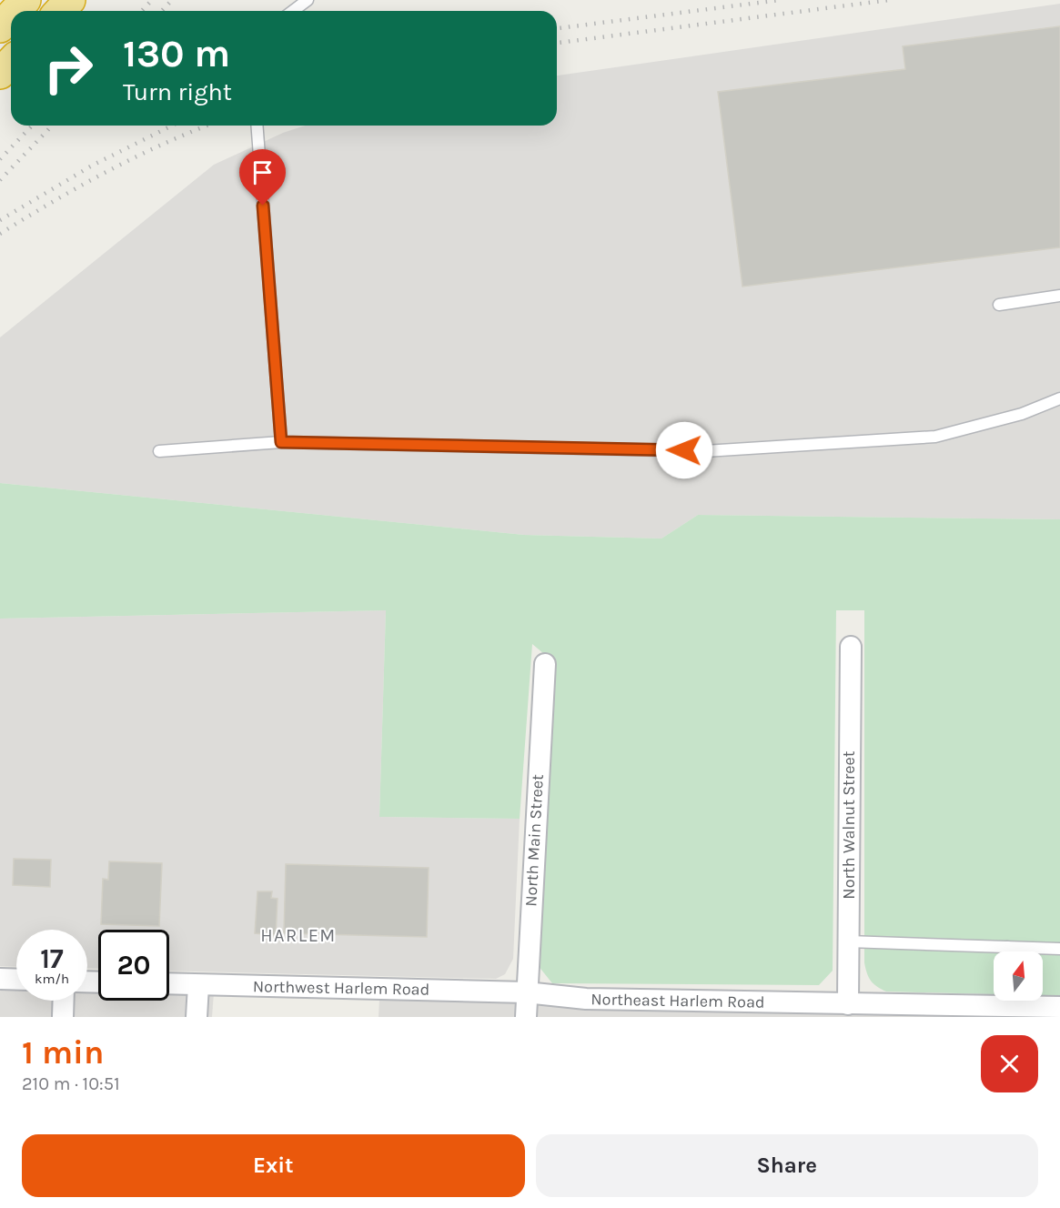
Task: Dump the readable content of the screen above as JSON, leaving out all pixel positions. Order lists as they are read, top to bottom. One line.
{"streets":{"street":["North Walnut Street","North Main Street","Northwest Harlem Road","Northeast Harlem Road"]},"crossings":[["North Walnut Street","Northeast Harlem Road"],["North Main Street","Northwest Harlem Road"],["North Main Street","Northeast Harlem Road"],["Northwest Harlem Road","Northeast Harlem Road"]],"districts":["HARLEM"],"north":"top","page":{"turn":["130 m","Turn right"],"speed":"17 km/h","limit":"20","heading":["1 min","210 m · 10:51"],"buttons":["Exit","Share"]}}
